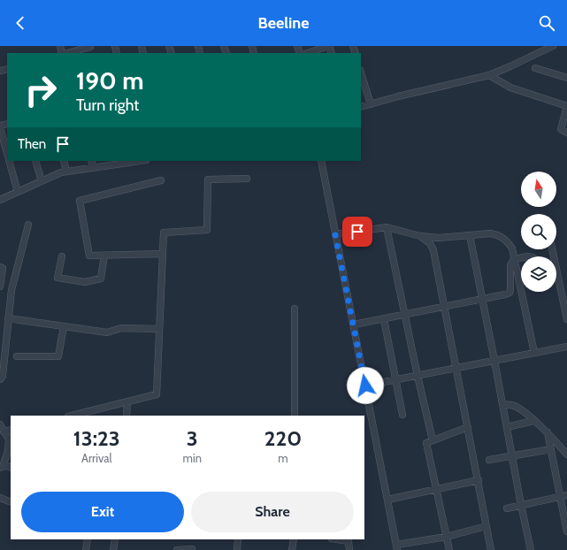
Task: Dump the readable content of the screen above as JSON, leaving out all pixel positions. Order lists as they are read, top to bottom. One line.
{"north":"top","page":{"header":"Beeline","turn":["190 m","Turn right"],"then":"Then","eta":["13:23","Arrival","3","min","220","m"],"buttons":["Exit","Share"]}}
